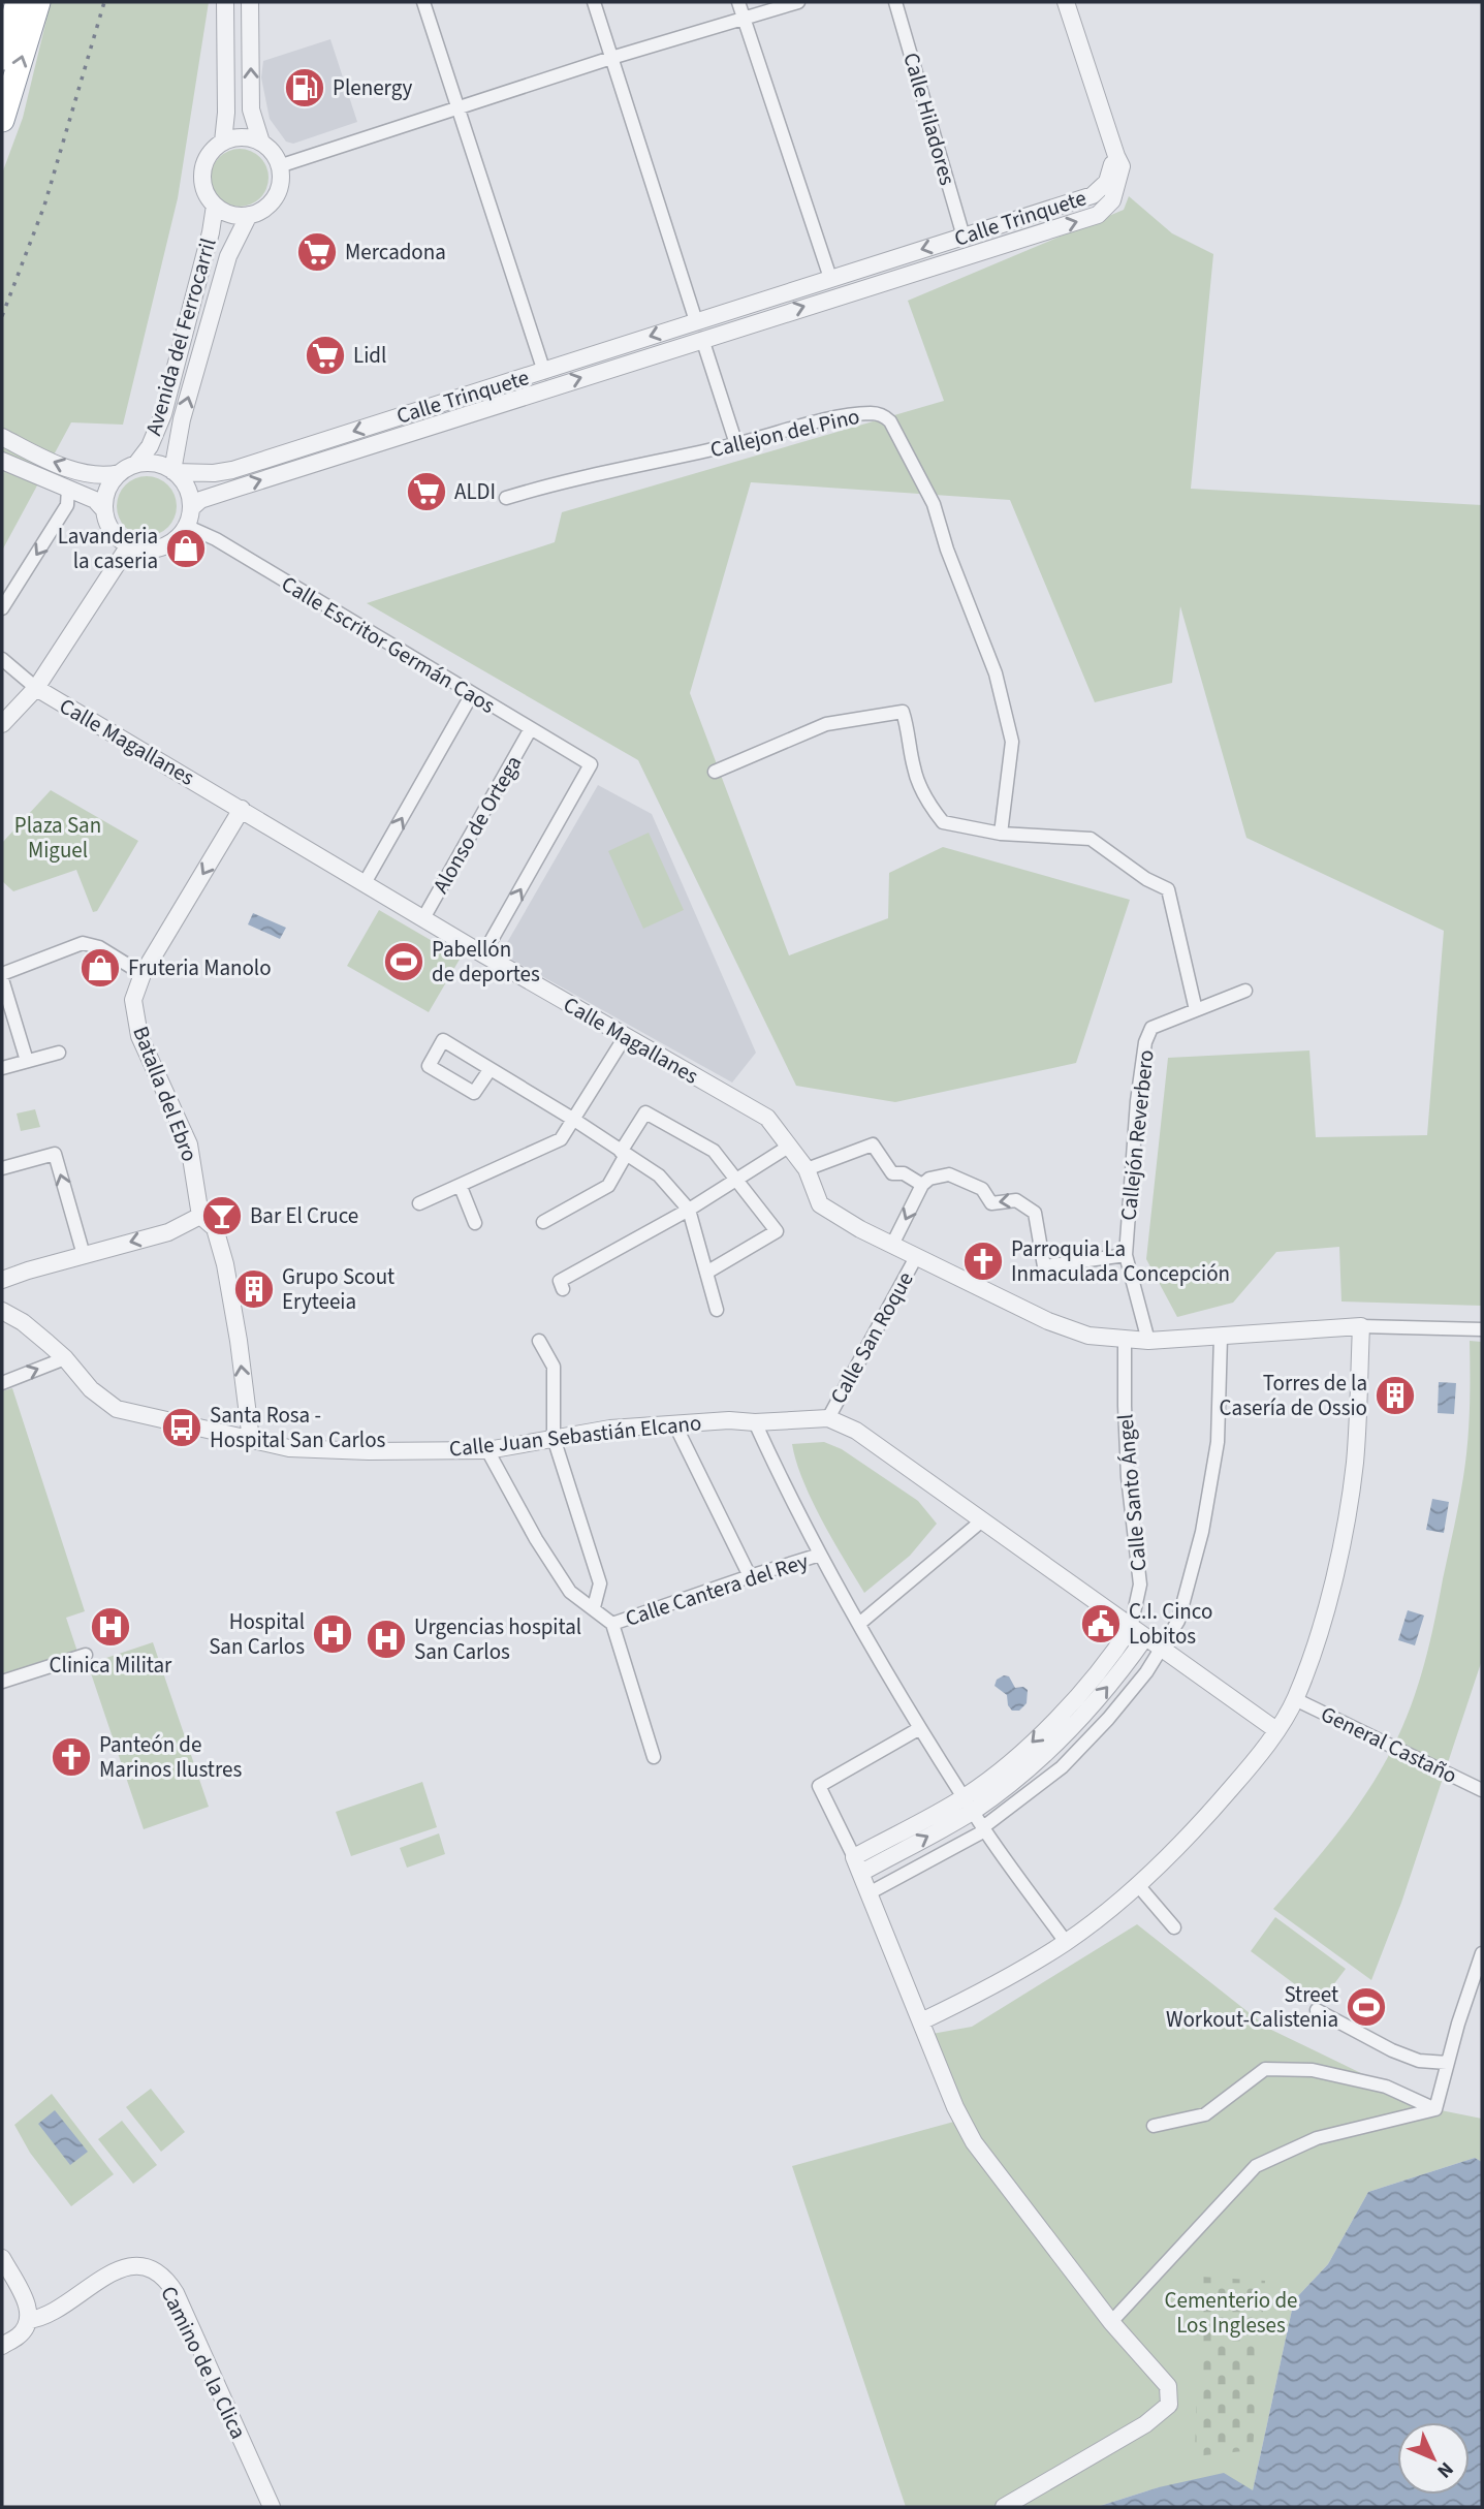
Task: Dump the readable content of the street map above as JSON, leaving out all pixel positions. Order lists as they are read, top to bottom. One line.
{"streets":{"street":["Calle Hiladores","Calle Trinquete","Avenida del Ferrocarril","Callejon del Pino","Calle Escritor Germán Caos","Calle Magallanes","Alonso de Ortega","Batalla del Ebro","Callejón Reverbero","Calle San Roque","Calle Juan Sebastián Elcano","Calle Santo Ángel","Calle Cantera del Rey","General Castaño","Camino de la Clica"]},"crossings":[["Calle Hiladores","Calle Trinquete"],["Calle Trinquete","Avenida del Ferrocarril"],["Calle Trinquete","Calle Escritor Germán Caos"],["Avenida del Ferrocarril","Calle Escritor Germán Caos"],["Calle Escritor Germán Caos","Calle Magallanes"],["Calle Escritor Germán Caos","Alonso de Ortega"],["Calle Magallanes","Alonso de Ortega"],["Calle Magallanes","Batalla del Ebro"],["Calle Magallanes","Callejón Reverbero"],["Calle Magallanes","Calle San Roque"],["Calle Magallanes","Calle Santo Ángel"],["Batalla del Ebro","Calle Juan Sebastián Elcano"],["Calle San Roque","Calle Juan Sebastián Elcano"],["Calle Juan Sebastián Elcano","Calle Santo Ángel"]],"parks":["Plaza San Miguel","Cementerio de Los Ingleses"],"places":{"fuel station":["Plenergy"],"supermarket":["Mercadona","Lidl","ALDI"],"shop":["Lavanderia la caseria","Fruteria Manolo"],"sports":["Pabellón de deportes","Street Workout-Calistenia"],"bar":["Bar El Cruce"],"church":["Parroquia La Inmaculada Concepción","Panteón de Marinos Ilustres"],"building":["Grupo Scout Eryteeia","Torres de la Casería de Ossio"],"bus stop":["Santa Rosa - Hospital San Carlos"],"public building":["C.I. Cinco Lobitos"],"hospital":["Clinica Militar","Hospital San Carlos","Urgencias hospital San Carlos"]},"north":"bottom right"}
